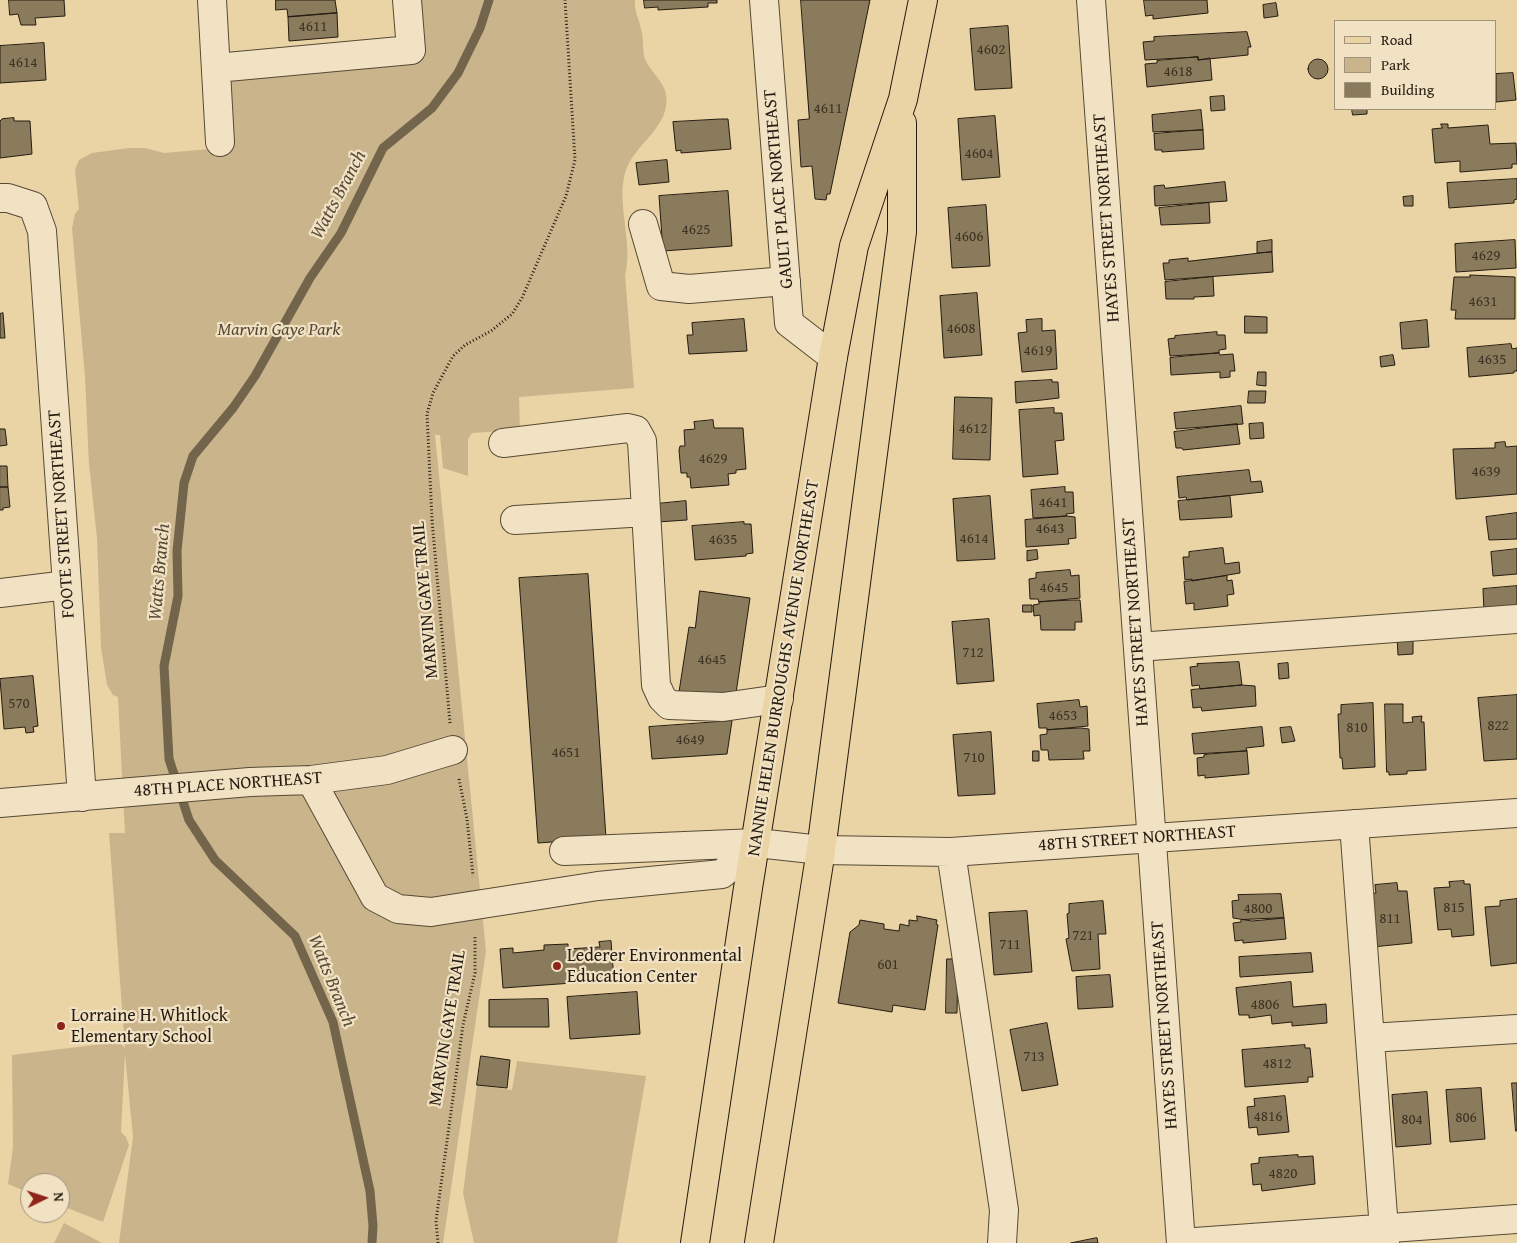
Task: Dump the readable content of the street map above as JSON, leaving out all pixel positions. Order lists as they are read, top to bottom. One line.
{"streets":{"main road":["NANNIE HELEN BURROUGHS AVENUE NORTHEAST"],"street":["GAULT PLACE NORTHEAST","HAYES STREET NORTHEAST","FOOTE STREET NORTHEAST","48TH PLACE NORTHEAST","48TH STREET NORTHEAST"],"path":["MARVIN GAYE TRAIL"]},"crossings":[["GAULT PLACE NORTHEAST","NANNIE HELEN BURROUGHS AVENUE NORTHEAST"],["HAYES STREET NORTHEAST","48TH STREET NORTHEAST"],["FOOTE STREET NORTHEAST","48TH PLACE NORTHEAST"],["MARVIN GAYE TRAIL","48TH PLACE NORTHEAST"],["NANNIE HELEN BURROUGHS AVENUE NORTHEAST","48TH STREET NORTHEAST"]],"water":["Watts Branch"],"parks":["Marvin Gaye Park"],"places":["Lederer Environmental Education Center","Lorraine H. Whitlock Elementary School"],"house_numbers":["4611","4602","4614","4618","4611","4604","4625","4606","4629","4631","4608","4619","4635","4612","4629","4639","4641","4643","4614","4635","4645","712","4645","570","4653","822","810","4649","4651","710","815","4800","811","721","711","601","4806","713","4812","4816","806","804","4820"],"legend":["Road","Park","Building"],"north":"right"}
